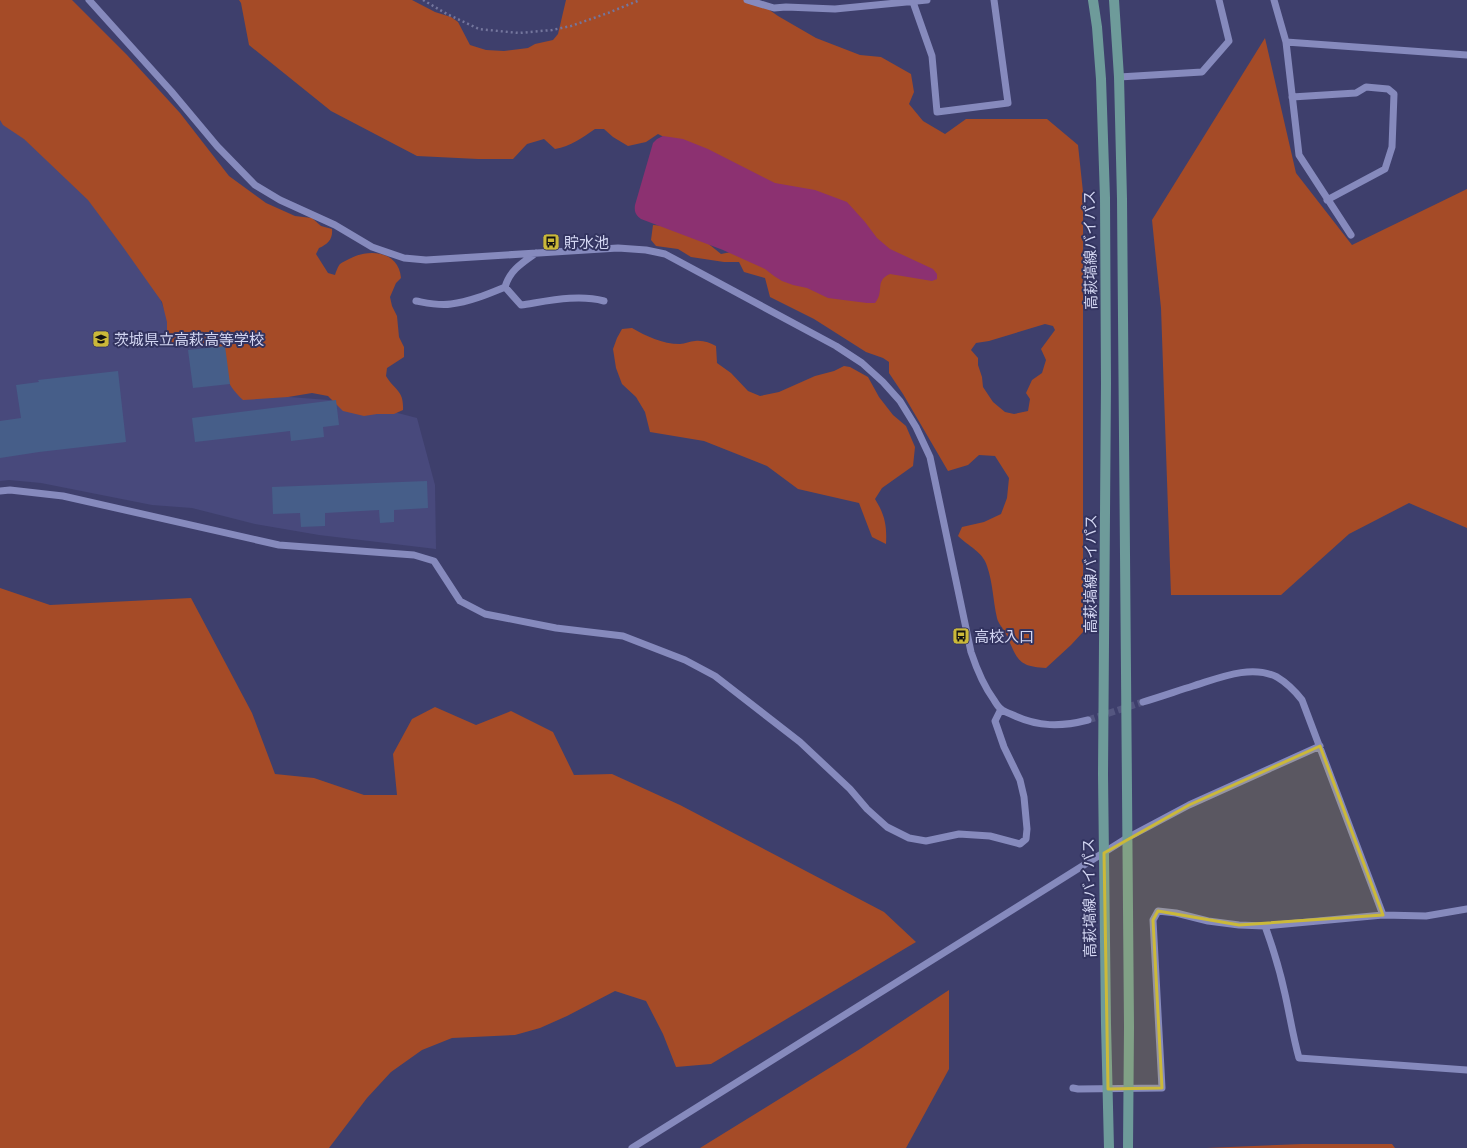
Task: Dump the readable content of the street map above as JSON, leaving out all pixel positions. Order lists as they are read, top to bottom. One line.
{"streets":{"main road":["高萩塙線バイパス"]},"places":{"bus stop":["貯水池","高校入口"],"school or university":["茨城県立高萩高等学校"]}}
